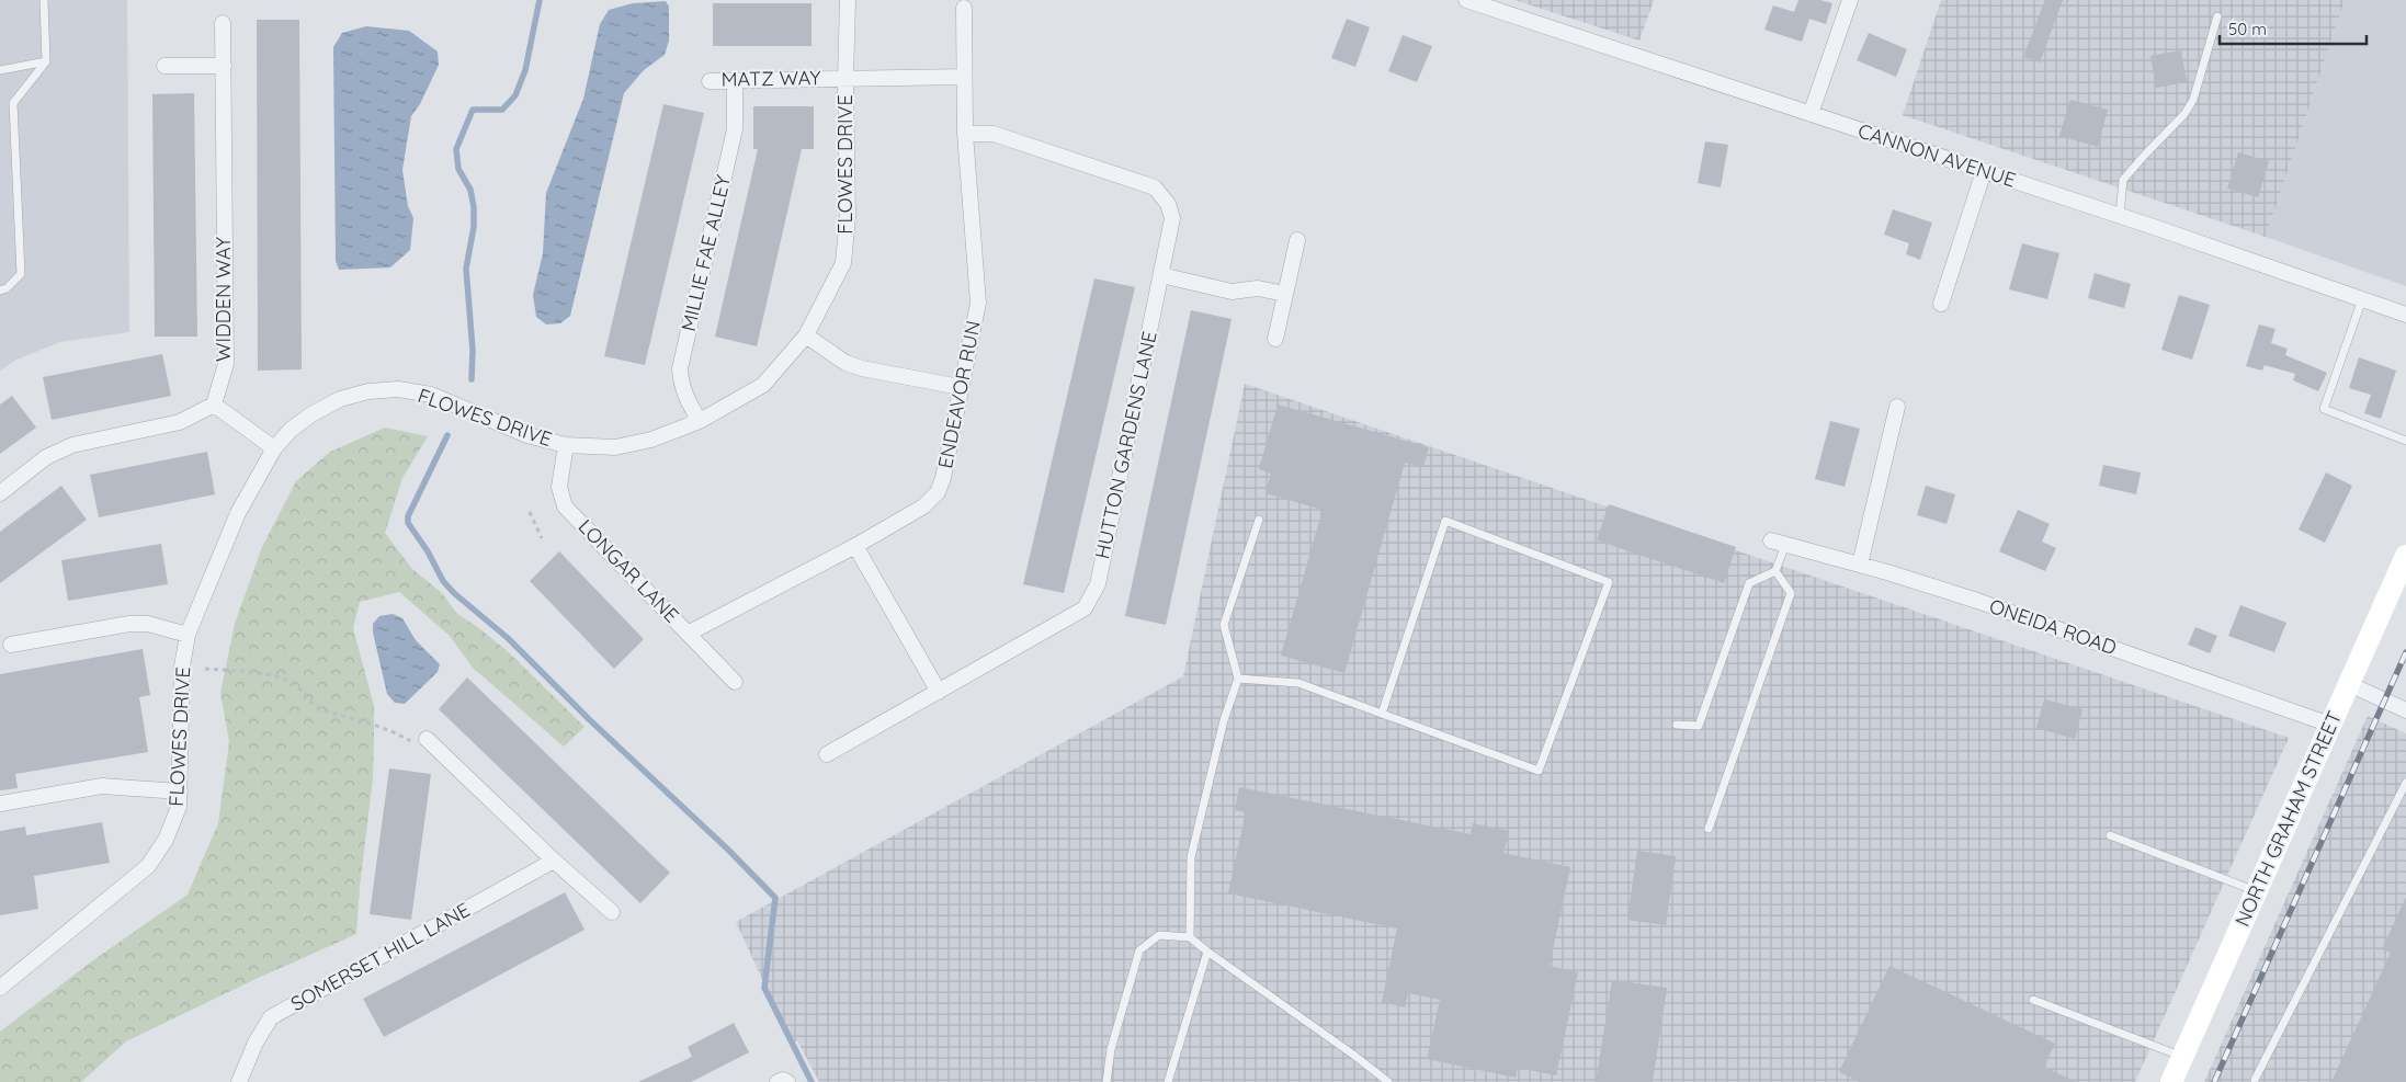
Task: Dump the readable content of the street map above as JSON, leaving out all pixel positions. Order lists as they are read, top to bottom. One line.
{"streets":{"main road":["NORTH GRAHAM STREET"],"street":["MATZ WAY","CANNON AVENUE","FLOWES DRIVE","MILLIE FAE ALLEY","WIDDEN WAY","ENDEAVOR RUN","HUTTON GARDENS LANE","LONGAR LANE","ONEIDA ROAD","SOMERSET HILL LANE"]},"crossings":[["MATZ WAY","FLOWES DRIVE"],["MATZ WAY","MILLIE FAE ALLEY"],["MATZ WAY","ENDEAVOR RUN"],["FLOWES DRIVE","MILLIE FAE ALLEY"],["FLOWES DRIVE","LONGAR LANE"],["ENDEAVOR RUN","HUTTON GARDENS LANE"],["ENDEAVOR RUN","LONGAR LANE"],["ONEIDA ROAD","NORTH GRAHAM STREET"]],"scale_bar":"50 m"}
